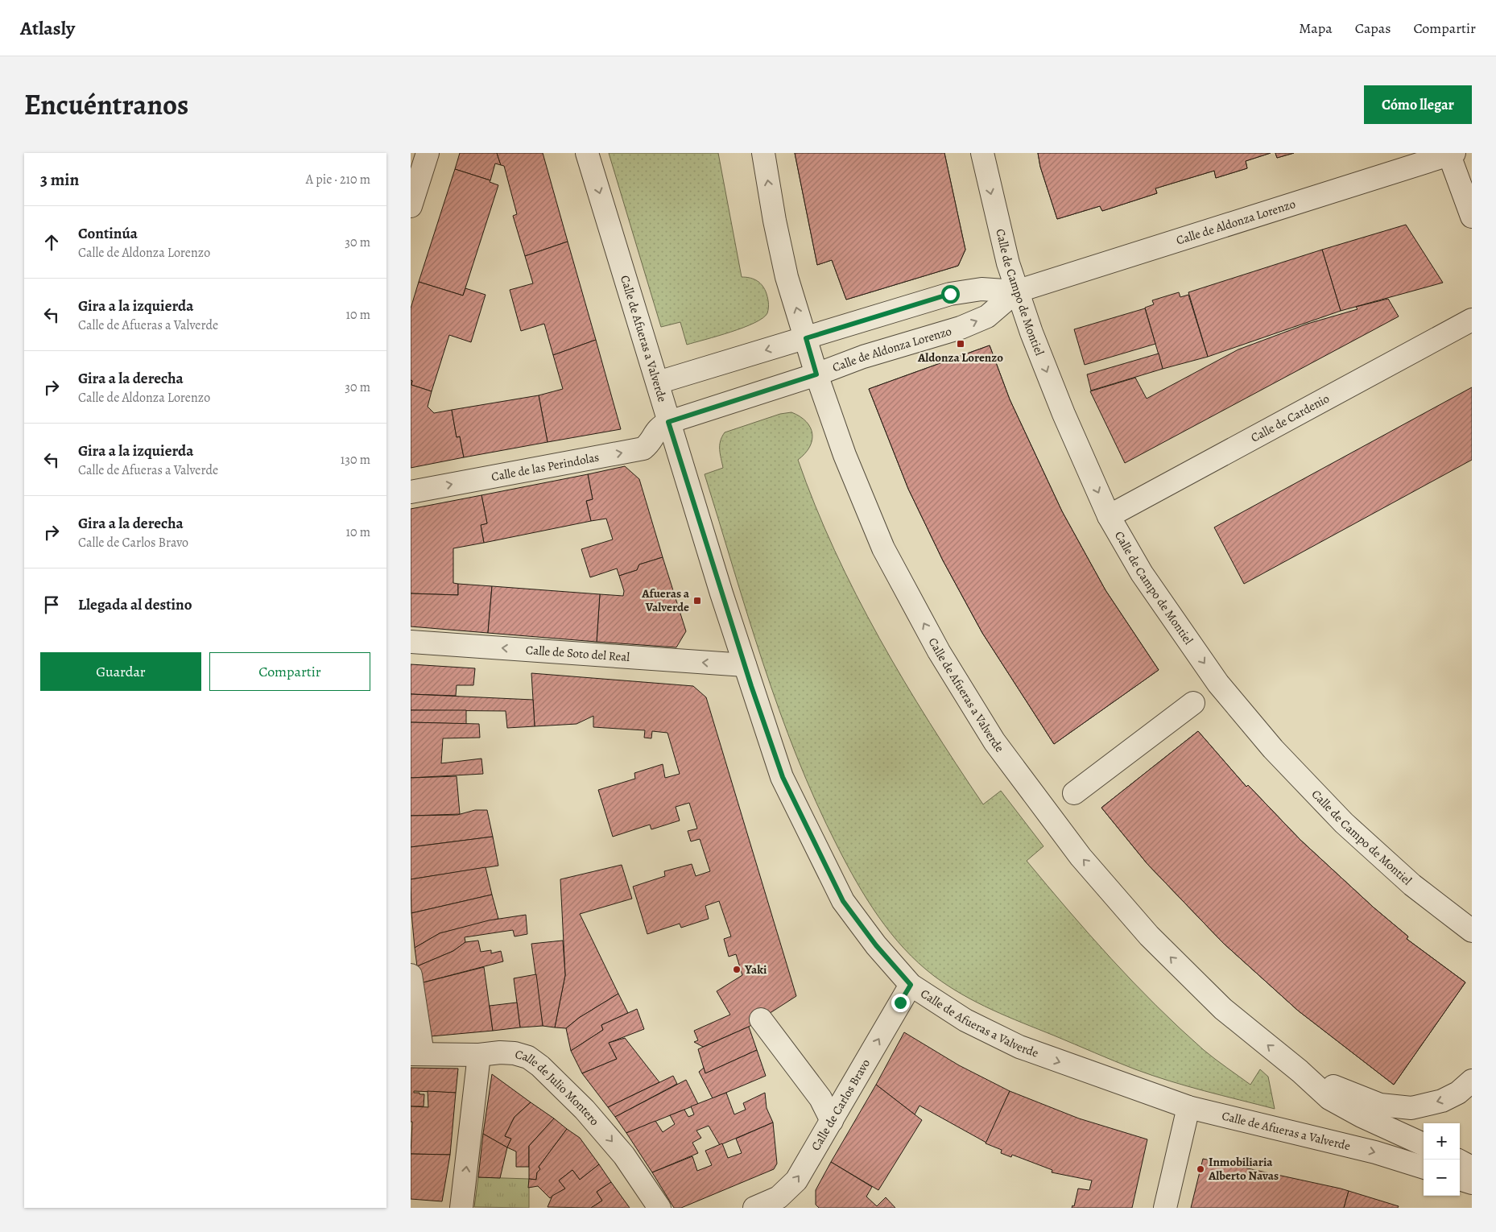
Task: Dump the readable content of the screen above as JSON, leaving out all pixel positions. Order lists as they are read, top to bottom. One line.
{"streets":{"street":["Calle de Aldonza Lorenzo","Calle de Campo de Montiel","Calle de Afueras a Valverde","Calle de Cardenio","Calle de las Perindolas","Calle de Soto del Real","Calle de Julio Montero","Calle de Carlos Bravo"]},"crossings":[["Calle de Aldonza Lorenzo","Calle de Campo de Montiel"],["Calle de Aldonza Lorenzo","Calle de Afueras a Valverde"],["Calle de Aldonza Lorenzo","Calle de las Perindolas"],["Calle de Campo de Montiel","Calle de Cardenio"],["Calle de Afueras a Valverde","Calle de las Perindolas"],["Calle de Afueras a Valverde","Calle de Soto del Real"],["Calle de Afueras a Valverde","Calle de Carlos Bravo"]],"one_way":["Calle de Campo de Montiel","Calle de las Perindolas","Calle de Soto del Real","Calle de Carlos Bravo"],"places":{"transit":["Aldonza Lorenzo","Afueras a Valverde"],"other":["Yaki","Inmobiliaria Alberto Navas"]},"page":{"header":"Atlasly","nav":["Mapa","Capas","Compartir"],"title":"Encuéntranos","buttons":["Cómo llegar",["Guardar","Compartir"]],"heading":["3 min","A pie · 210 m"],"list":[["Continúa","Calle de Aldonza Lorenzo","30 m"],["Gira a la izquierda","Calle de Afueras a Valverde","10 m"],["Gira a la derecha","Calle de Aldonza Lorenzo","30 m"],["Gira a la izquierda","Calle de Afueras a Valverde","130 m"],["Gira a la derecha","Calle de Carlos Bravo","10 m"],"Llegada al destino"],"map_buttons":["+","−"]}}
